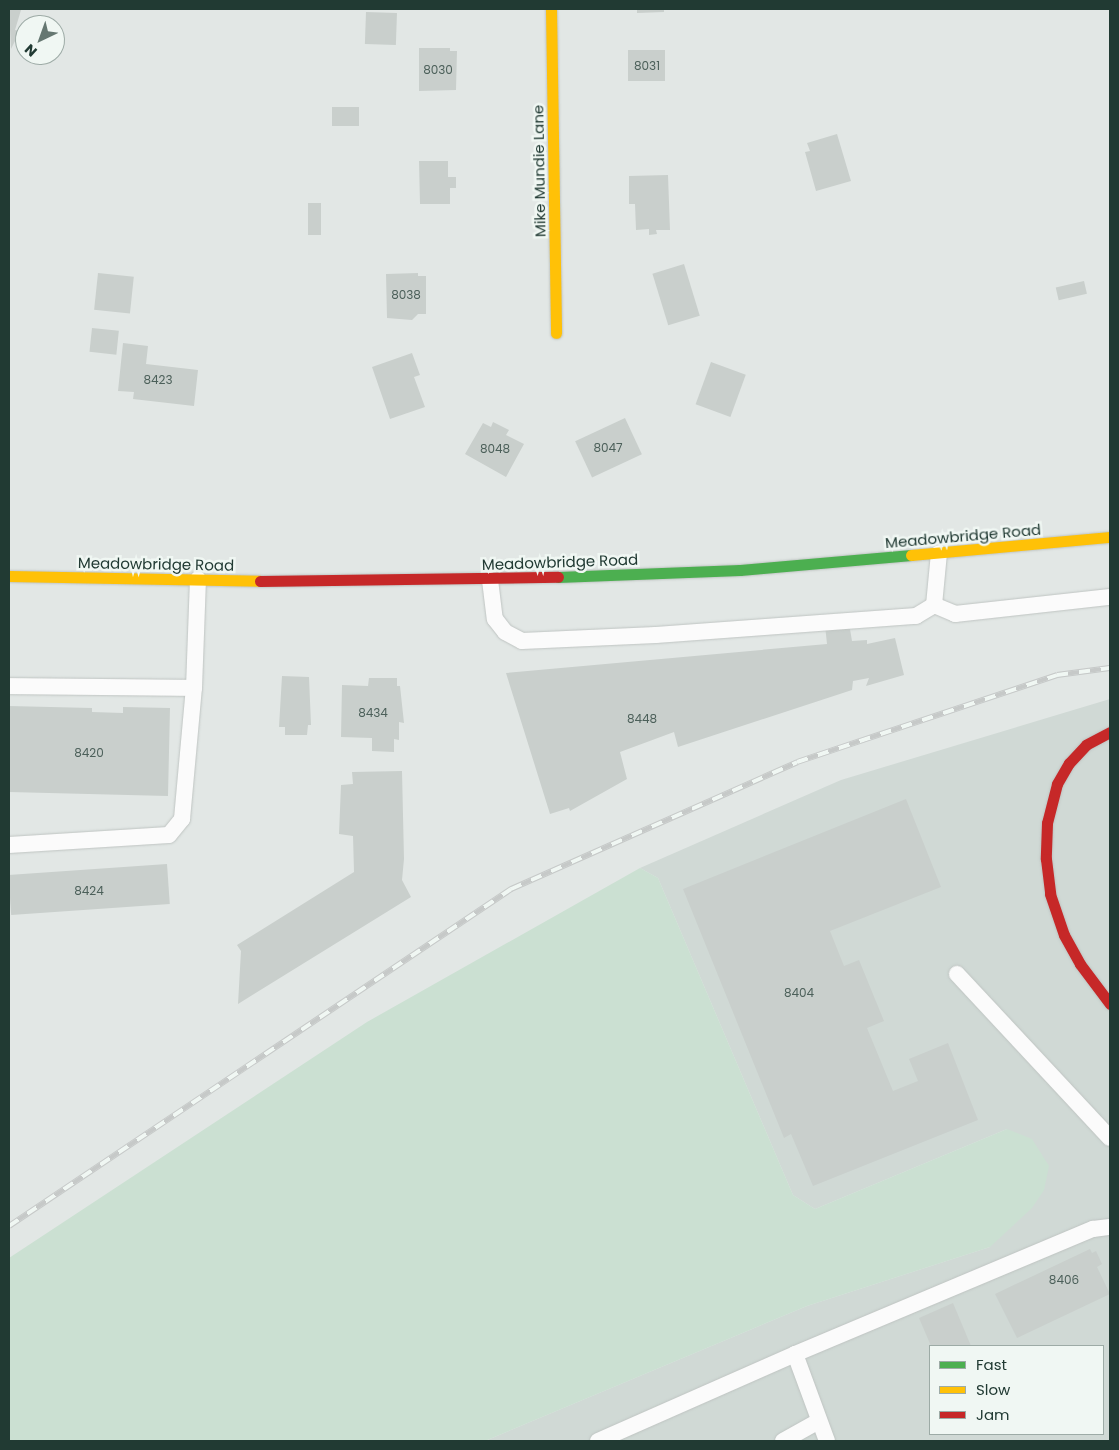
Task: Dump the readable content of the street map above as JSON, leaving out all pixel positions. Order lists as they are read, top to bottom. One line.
{"streets":{"main road":["Mike Mundie Lane","Meadowbridge Road"]},"house_numbers":["8031","8030","8038","8423","8047","8048","8434","8448","8420","8424","8404","8406"],"legend":["Fast","Slow","Jam"],"north":"bottom left"}
